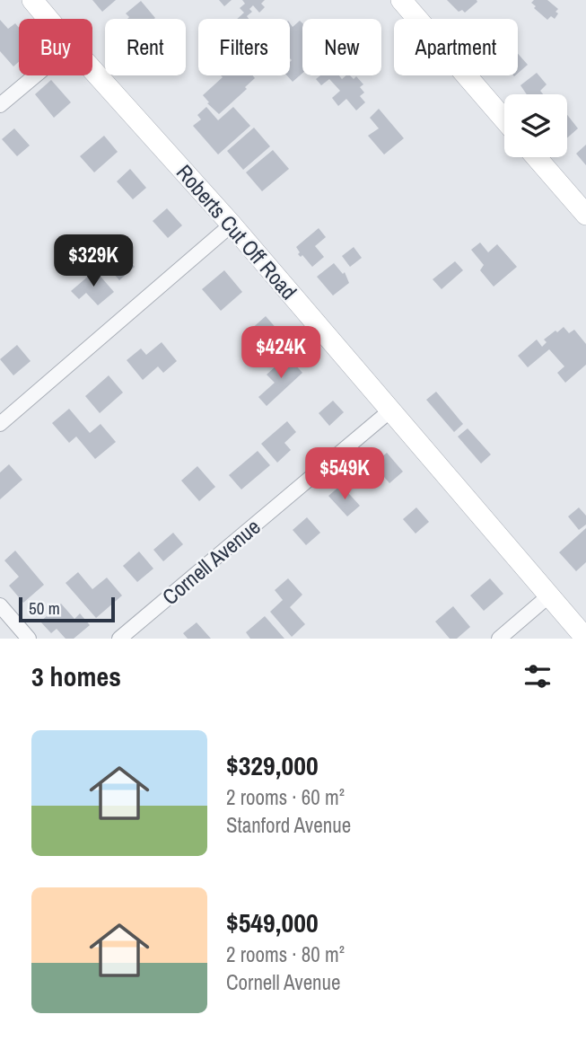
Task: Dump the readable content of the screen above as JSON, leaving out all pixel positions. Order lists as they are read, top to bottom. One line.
{"streets":{"street":["Roberts Cut Off Road","Cornell Avenue"]},"crossings":[["Roberts Cut Off Road","Cornell Avenue"]],"scale_bar":"50 m","page":{"chip":["Buy","Rent","Filters","New","Apartment"],"price":["$329K","$424K","$549K"],"scale":"50 m","heading":"3 homes","list":[{"name":"$329,000","note":"2 rooms · 60 m² · Stanford Avenue"},{"name":"$549,000","note":"2 rooms · 80 m² · Cornell Avenue"}]}}
